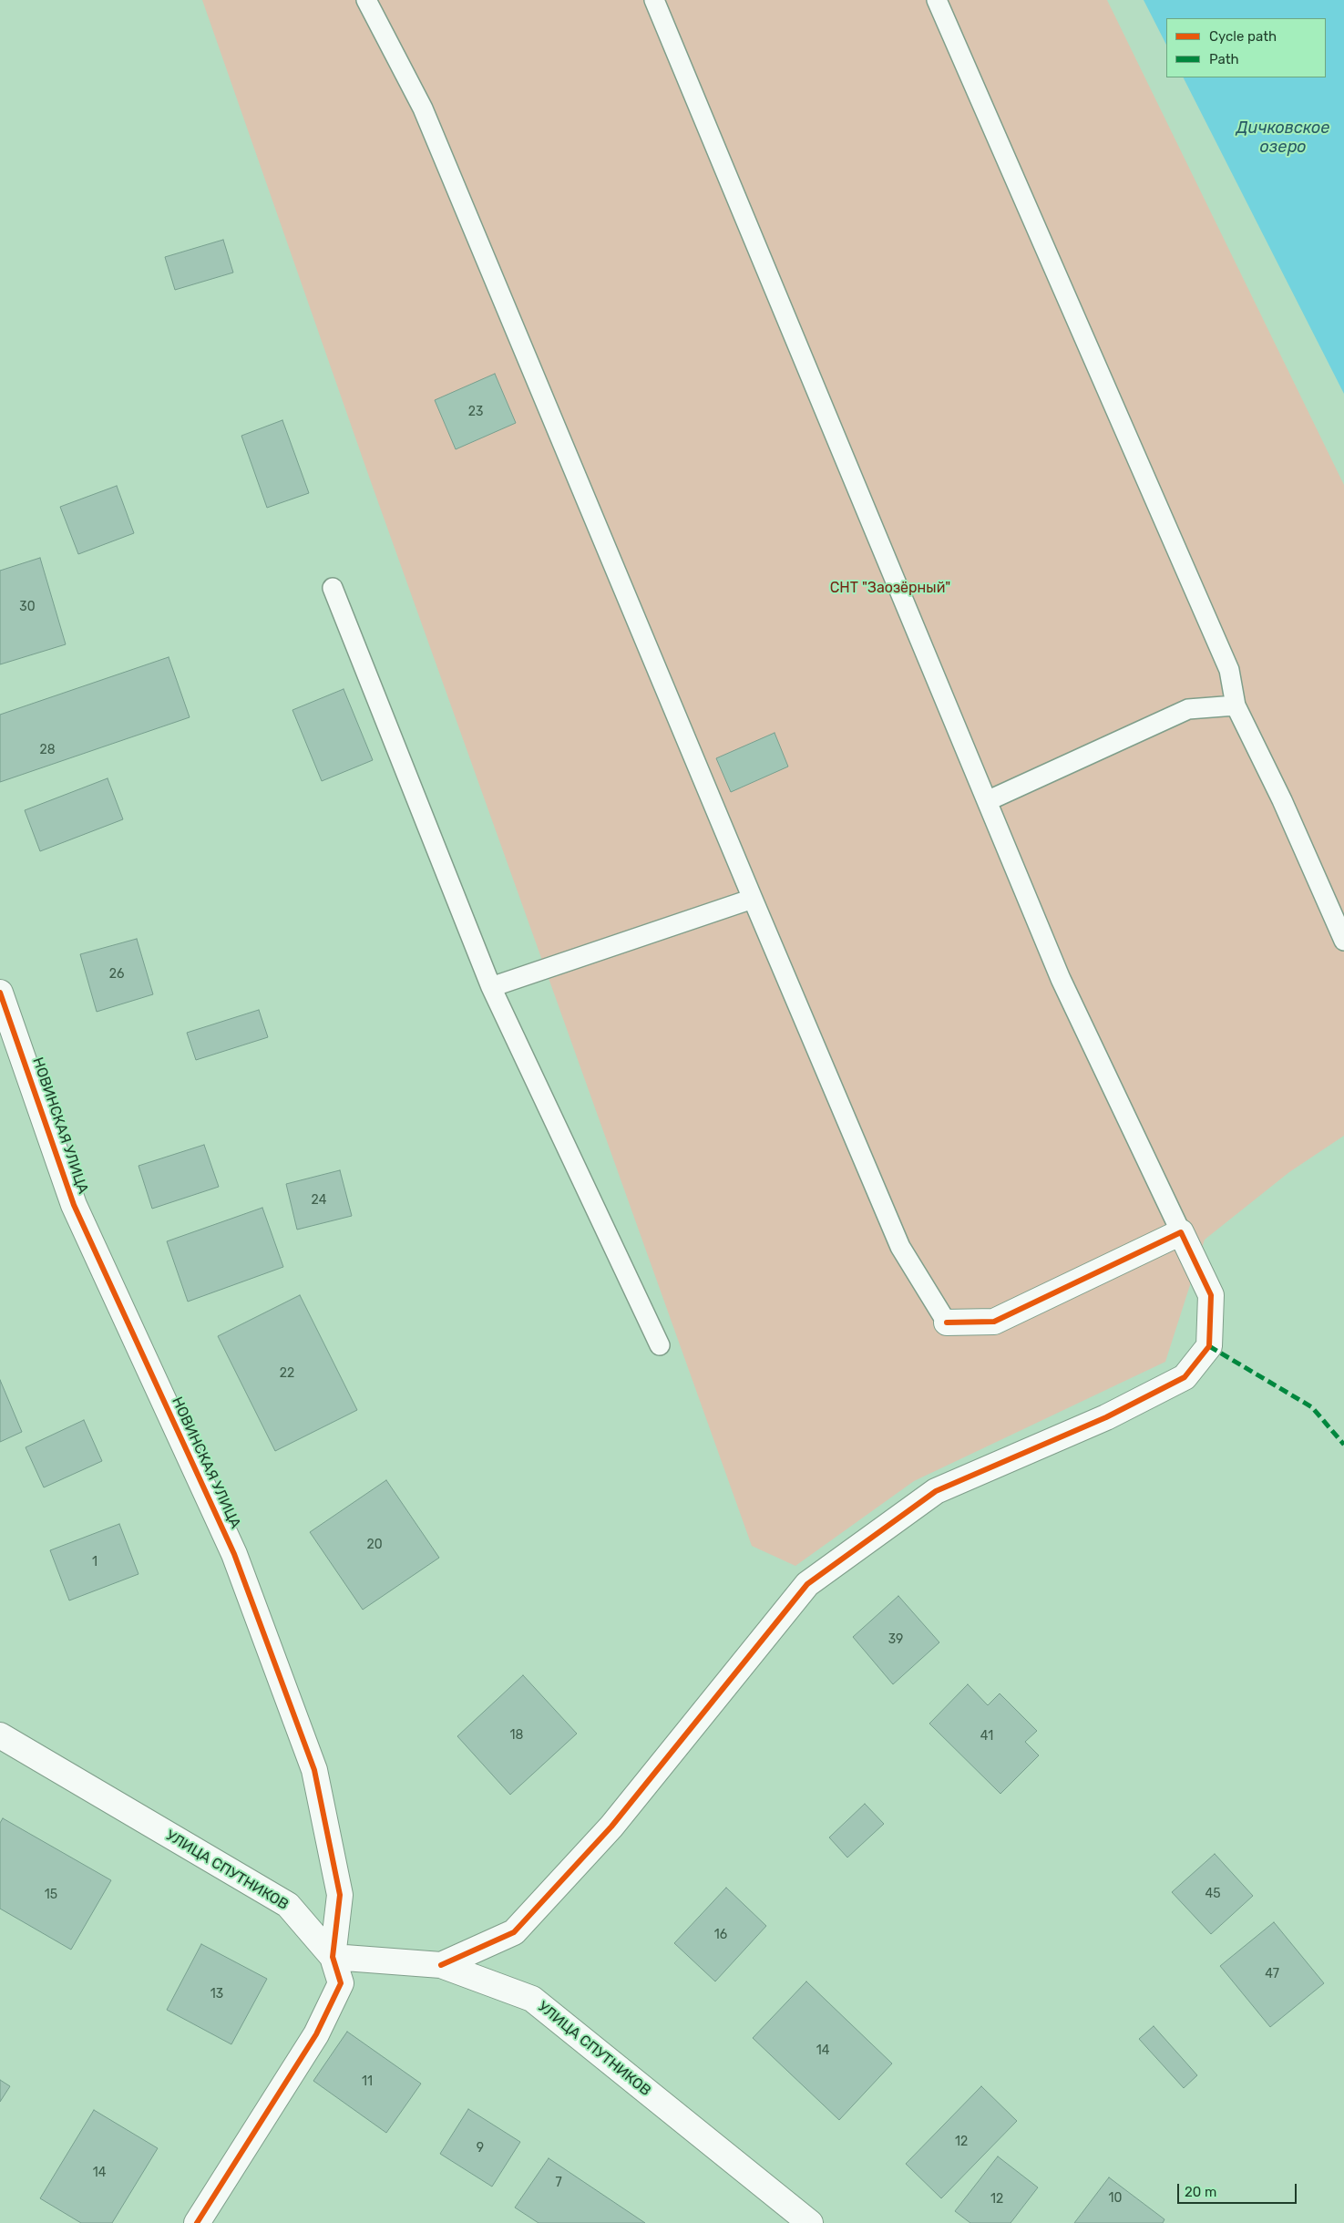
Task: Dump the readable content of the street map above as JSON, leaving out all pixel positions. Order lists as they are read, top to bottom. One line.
{"streets":{"street":["НОВИНСКАЯ УЛИЦА","УЛИЦА СПУТНИКОВ"]},"crossings":[["НОВИНСКАЯ УЛИЦА","УЛИЦА СПУТНИКОВ"]],"water":["Дичковское озеро"],"parks":["СНТ \"Заозёрный\""],"house_numbers":["23","30","28","26","24","22","20","1","39","18","41","45","15","16","47","13","14","11","12","9","14","7","10","12"],"legend":["Cycle path","Path"],"scale_bar":"20 m"}
